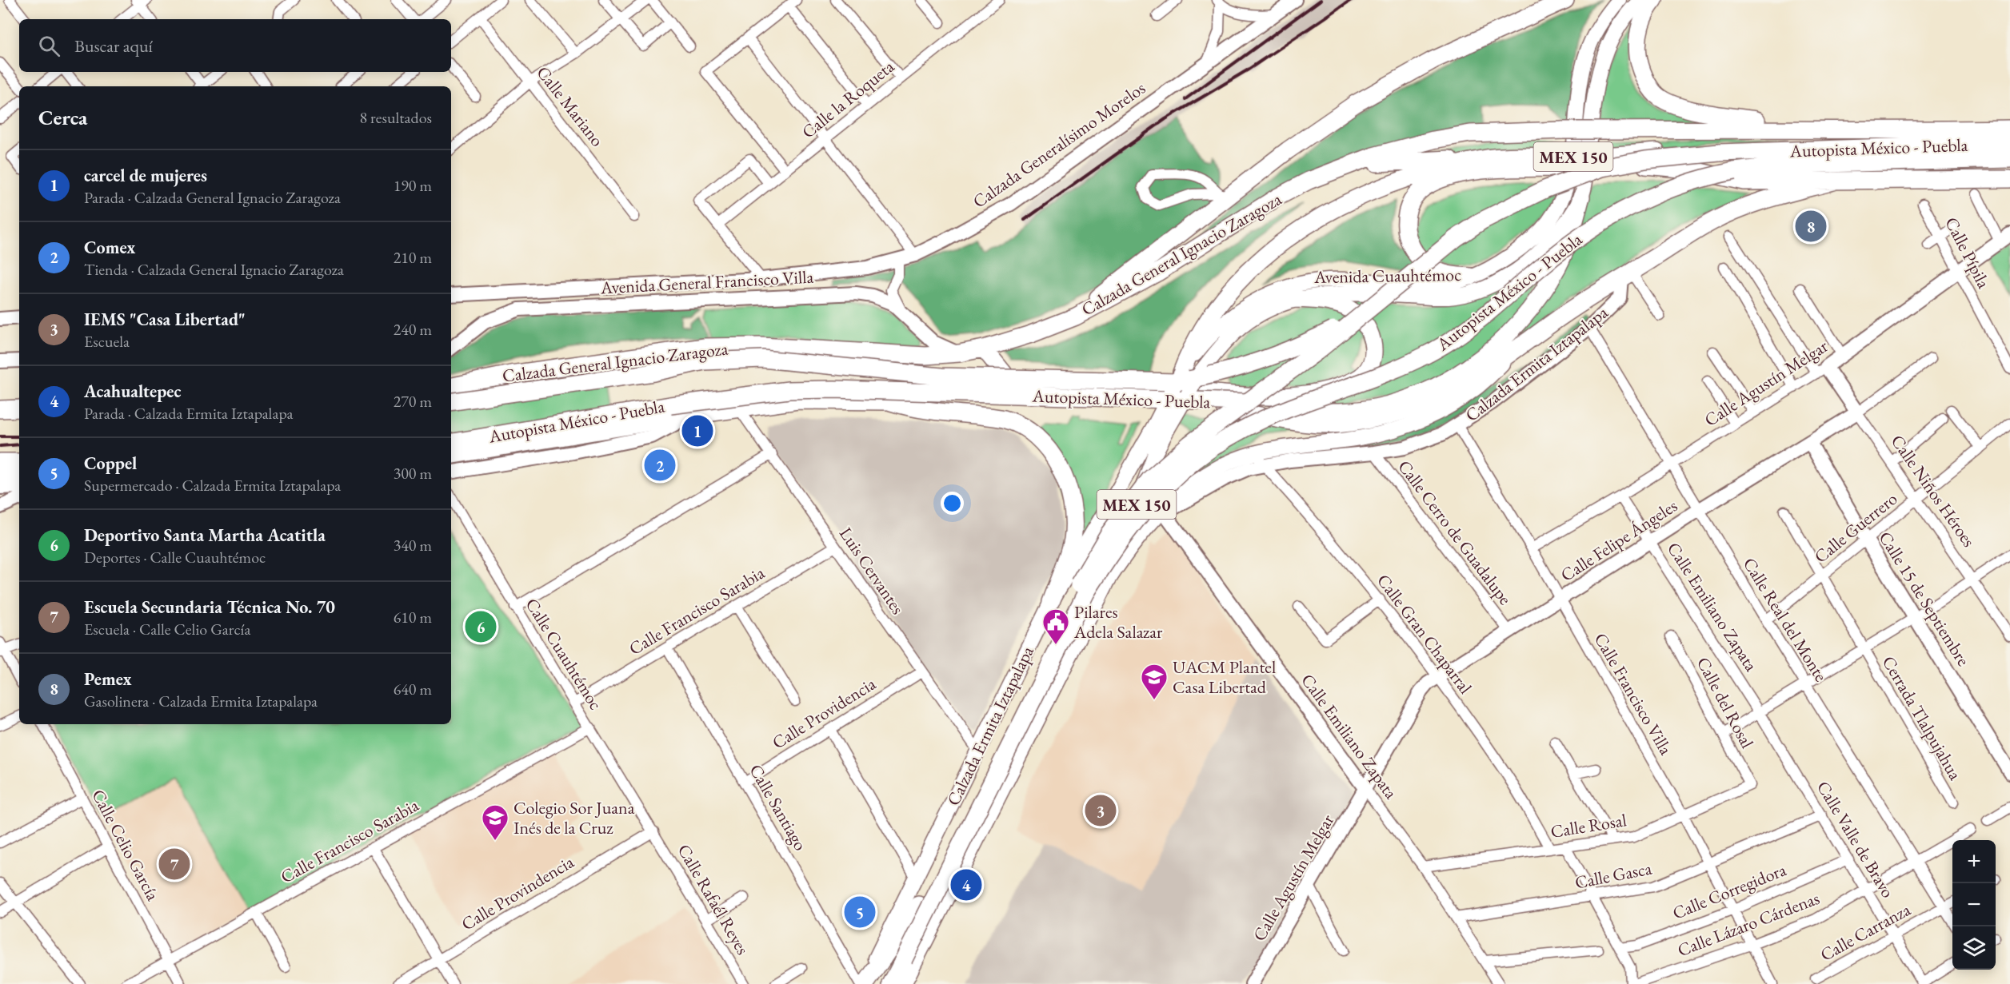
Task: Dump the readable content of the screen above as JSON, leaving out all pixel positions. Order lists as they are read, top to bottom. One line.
{"streets":{"highway":["Autopista México - Puebla","Calzada General Ignacio Zaragoza","Calzada Ermita Iztapalapa"],"main road":["MEX 150","Avenida Cuauhtémoc"],"street":["Calle la Roqueta","Calle Mariano","Calzada Generalísimo Morelos","Calle Pípila","Avenida General Francisco Villa","Calle Agustín Melgar","Calle Niños Héroes","Calle Guerrero","Calle Cerro de Guadalupe","Calle Felipe Ángeles","Luis Cervantes","Calle 15 de Septiembre","Calle Emiliano Zapata","Calle Francisco Sarabia","Calle Real del Monte","Calle Gran Chaparral","Calle Cuauhtémoc","Calle Francisco Villa","Calle del Rosal","Calle Providencia","Cerrada Tlalpujahua","Calle Santiago","Calle Rosal","Calle Valle de Bravo","Calle Celio García","Calle Gasca","Calle Corregidora","Calle Provindencia","Calle Rafaél Reyes","Calle Lázaro Cárdenas","Calle Carranza"]},"crossings":[["Autopista México - Puebla","Avenida Cuauhtémoc"],["Autopista México - Puebla","Calzada Ermita Iztapalapa"],["Calle Pípila","Calle Agustín Melgar"],["Calzada General Ignacio Zaragoza","Avenida General Francisco Villa"],["Avenida Cuauhtémoc","Calzada Ermita Iztapalapa"],["Calzada Ermita Iztapalapa","Calle Cerro de Guadalupe"],["Calzada Ermita Iztapalapa","Luis Cervantes"],["Calzada Ermita Iztapalapa","Calle Emiliano Zapata"],["Calzada Ermita Iztapalapa","Calle Real del Monte"],["Calzada Ermita Iztapalapa","Calle Gran Chaparral"],["Calzada Ermita Iztapalapa","Calle Francisco Villa"],["Calle Agustín Melgar","Calle Niños Héroes"],["Calle Agustín Melgar","Calle Felipe Ángeles"],["Calle Agustín Melgar","Calle Emiliano Zapata"],["Calle Agustín Melgar","Calle Real del Monte"],["Calle Agustín Melgar","Calle Francisco Villa"],["Calle Niños Héroes","Calle Guerrero"],["Calle Niños Héroes","Calle Felipe Ángeles"],["Calle Guerrero","Calle 15 de Septiembre"],["Calle Guerrero","Calle Real del Monte"],["Calle Guerrero","Cerrada Tlalpujahua"],["Calle Cerro de Guadalupe","Calle Felipe Ángeles"],["Calle Felipe Ángeles","Calle 15 de Septiembre"],["Calle Felipe Ángeles","Calle Emiliano Zapata"],["Calle Felipe Ángeles","Calle Real del Monte"],["Calle Felipe Ángeles","Calle Gran Chaparral"],["Calle Felipe Ángeles","Calle Francisco Villa"],["Luis Cervantes","Calle Francisco Sarabia"],["Luis Cervantes","Calle Providencia"],["Calle Emiliano Zapata","Calle Rosal"],["Calle Emiliano Zapata","Calle Valle de Bravo"],["Calle Emiliano Zapata","Calle Gasca"],["Calle Francisco Sarabia","Calle Cuauhtémoc"],["Calle Francisco Sarabia","Calle Santiago"],["Calle Francisco Sarabia","Calle Celio García"],["Calle Real del Monte","Calle Lázaro Cárdenas"],["Calle Real del Monte","Calle Carranza"],["Calle Gran Chaparral","Calle Rosal"],["Calle Cuauhtémoc","Calle Provindencia"],["Calle Cuauhtémoc","Calle Rafaél Reyes"],["Calle Francisco Villa","Calle Rosal"],["Calle Francisco Villa","Calle Gasca"],["Calle Francisco Villa","Calle Corregidora"],["Calle Francisco Villa","Calle Lázaro Cárdenas"],["Calle del Rosal","Calle Rosal"],["Calle Providencia","Calle Santiago"],["Calle Valle de Bravo","Calle Gasca"],["Calle Valle de Bravo","Calle Corregidora"],["Calle Valle de Bravo","Calle Lázaro Cárdenas"],["Calle Valle de Bravo","Calle Carranza"],["Calle Provindencia","Calle Rafaél Reyes"]],"places":{"public building":["Pilares Adela Salazar"],"school or university":["UACM Plantel Casa Libertad","Colegio Sor Juana Inés de la Cruz"]},"page":{"search":"Buscar aquí","heading":["Cerca","8 resultados"],"list":[{"mark":"1","name":"carcel de mujeres","note":"Parada · Calzada General Ignacio Zaragoza","value":"190 m"},{"mark":"2","name":"Comex","note":"Tienda · Calzada General Ignacio Zaragoza","value":"210 m"},{"mark":"3","name":"IEMS \"Casa Libertad\"","note":"Escuela","value":"240 m"},{"mark":"4","name":"Acahualtepec","note":"Parada · Calzada Ermita Iztapalapa","value":"270 m"},{"mark":"5","name":"Coppel","note":"Supermercado · Calzada Ermita Iztapalapa","value":"300 m"},{"mark":"6","name":"Deportivo Santa Martha Acatitla","note":"Deportes · Calle Cuauhtémoc","value":"340 m"},{"mark":"7","name":"Escuela Secundaria Técnica No. 70","note":"Escuela · Calle Celio García","value":"610 m"},{"mark":"8","name":"Pemex","note":"Gasolinera · Calzada Ermita Iztapalapa","value":"640 m"}],"pins":["8","1","2","6","3","7","4","5"],"map_buttons":["+","−"]}}
